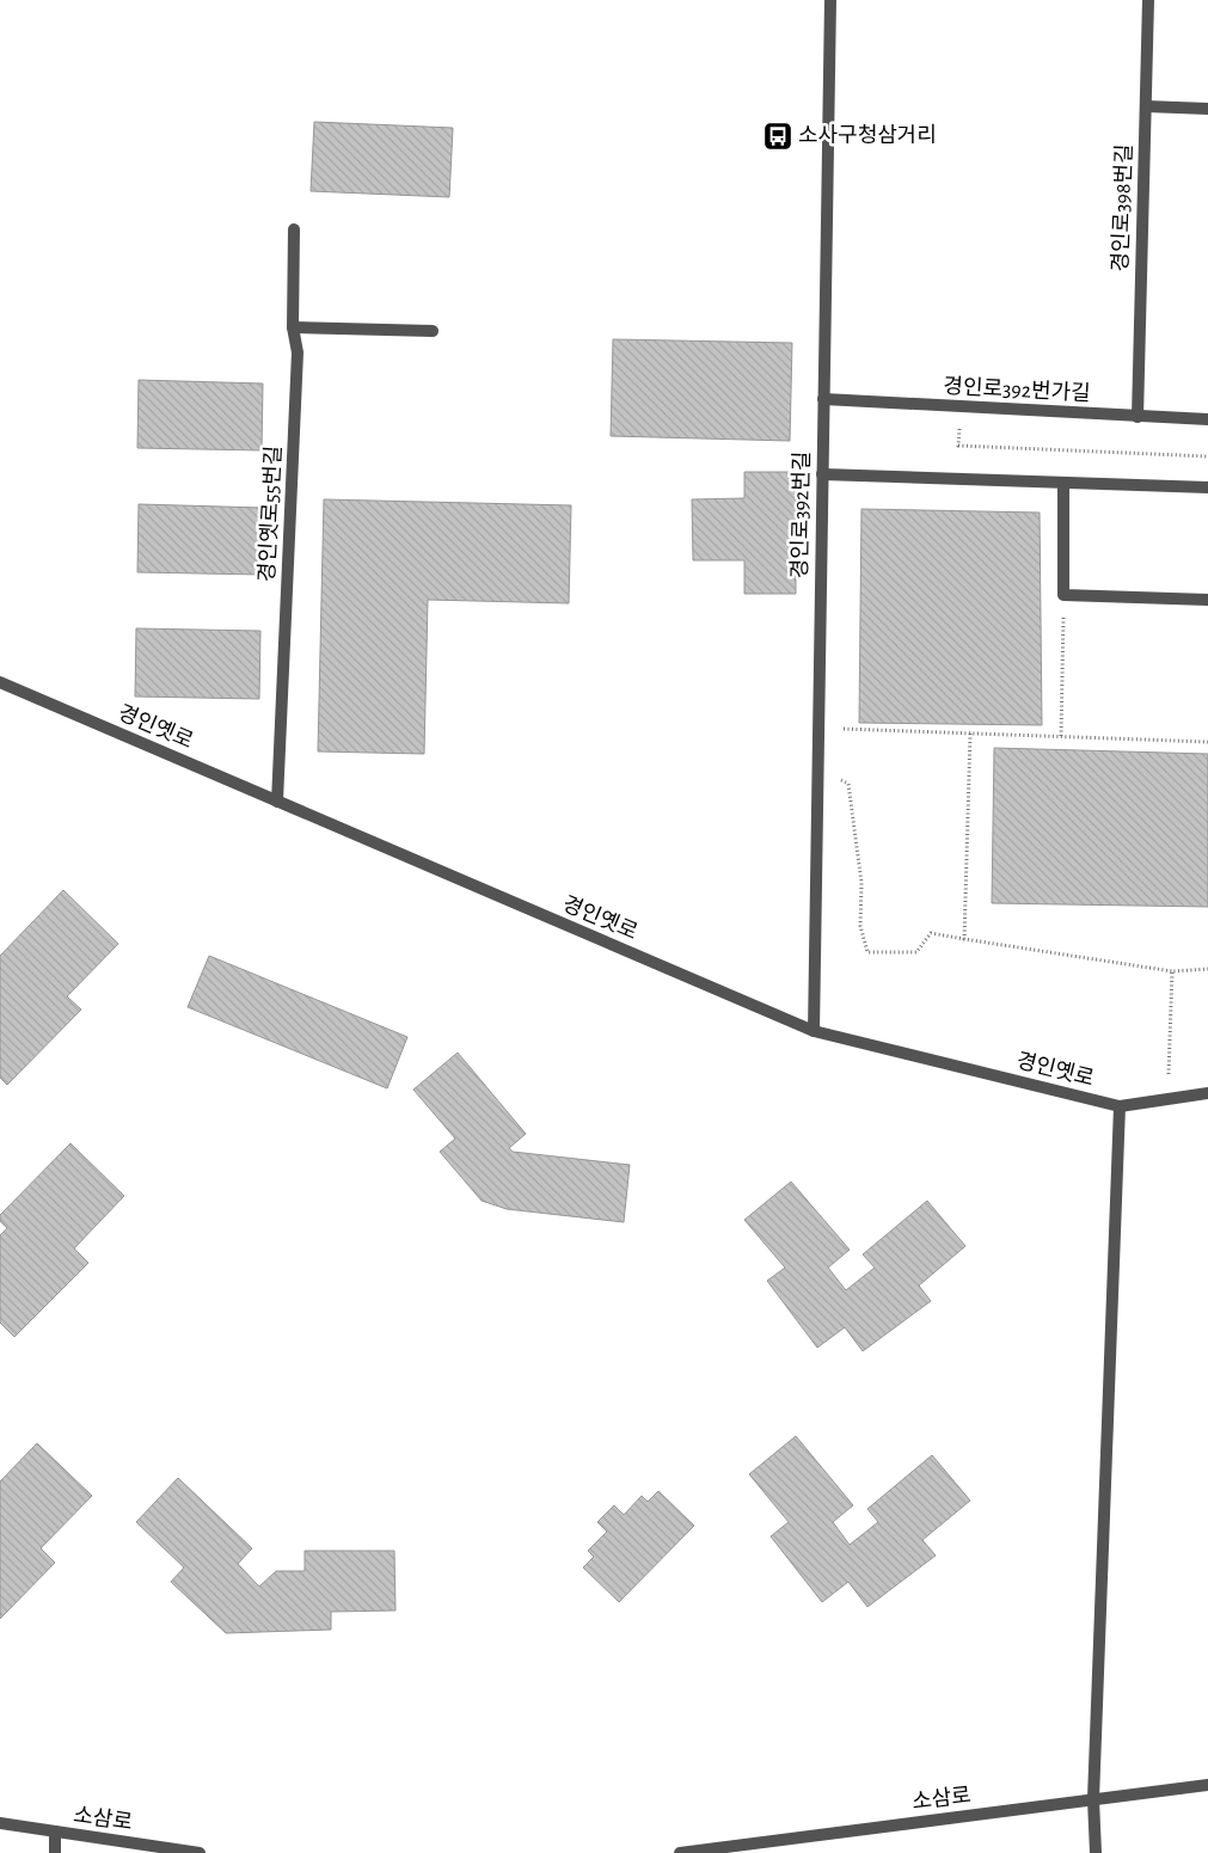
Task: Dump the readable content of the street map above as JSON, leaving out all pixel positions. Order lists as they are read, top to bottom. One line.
{"streets":{"street":["경인로398번길","경인로392번가길","경인옛로55번길","경인로392번길","경인옛로","소삼로"]},"crossings":[["경인로398번길","경인로392번가길"],["경인로392번가길","경인로392번길"],["경인옛로55번길","경인옛로"],["경인로392번길","경인옛로"]],"places":{"bus stop":["소사구청삼거리"]}}
